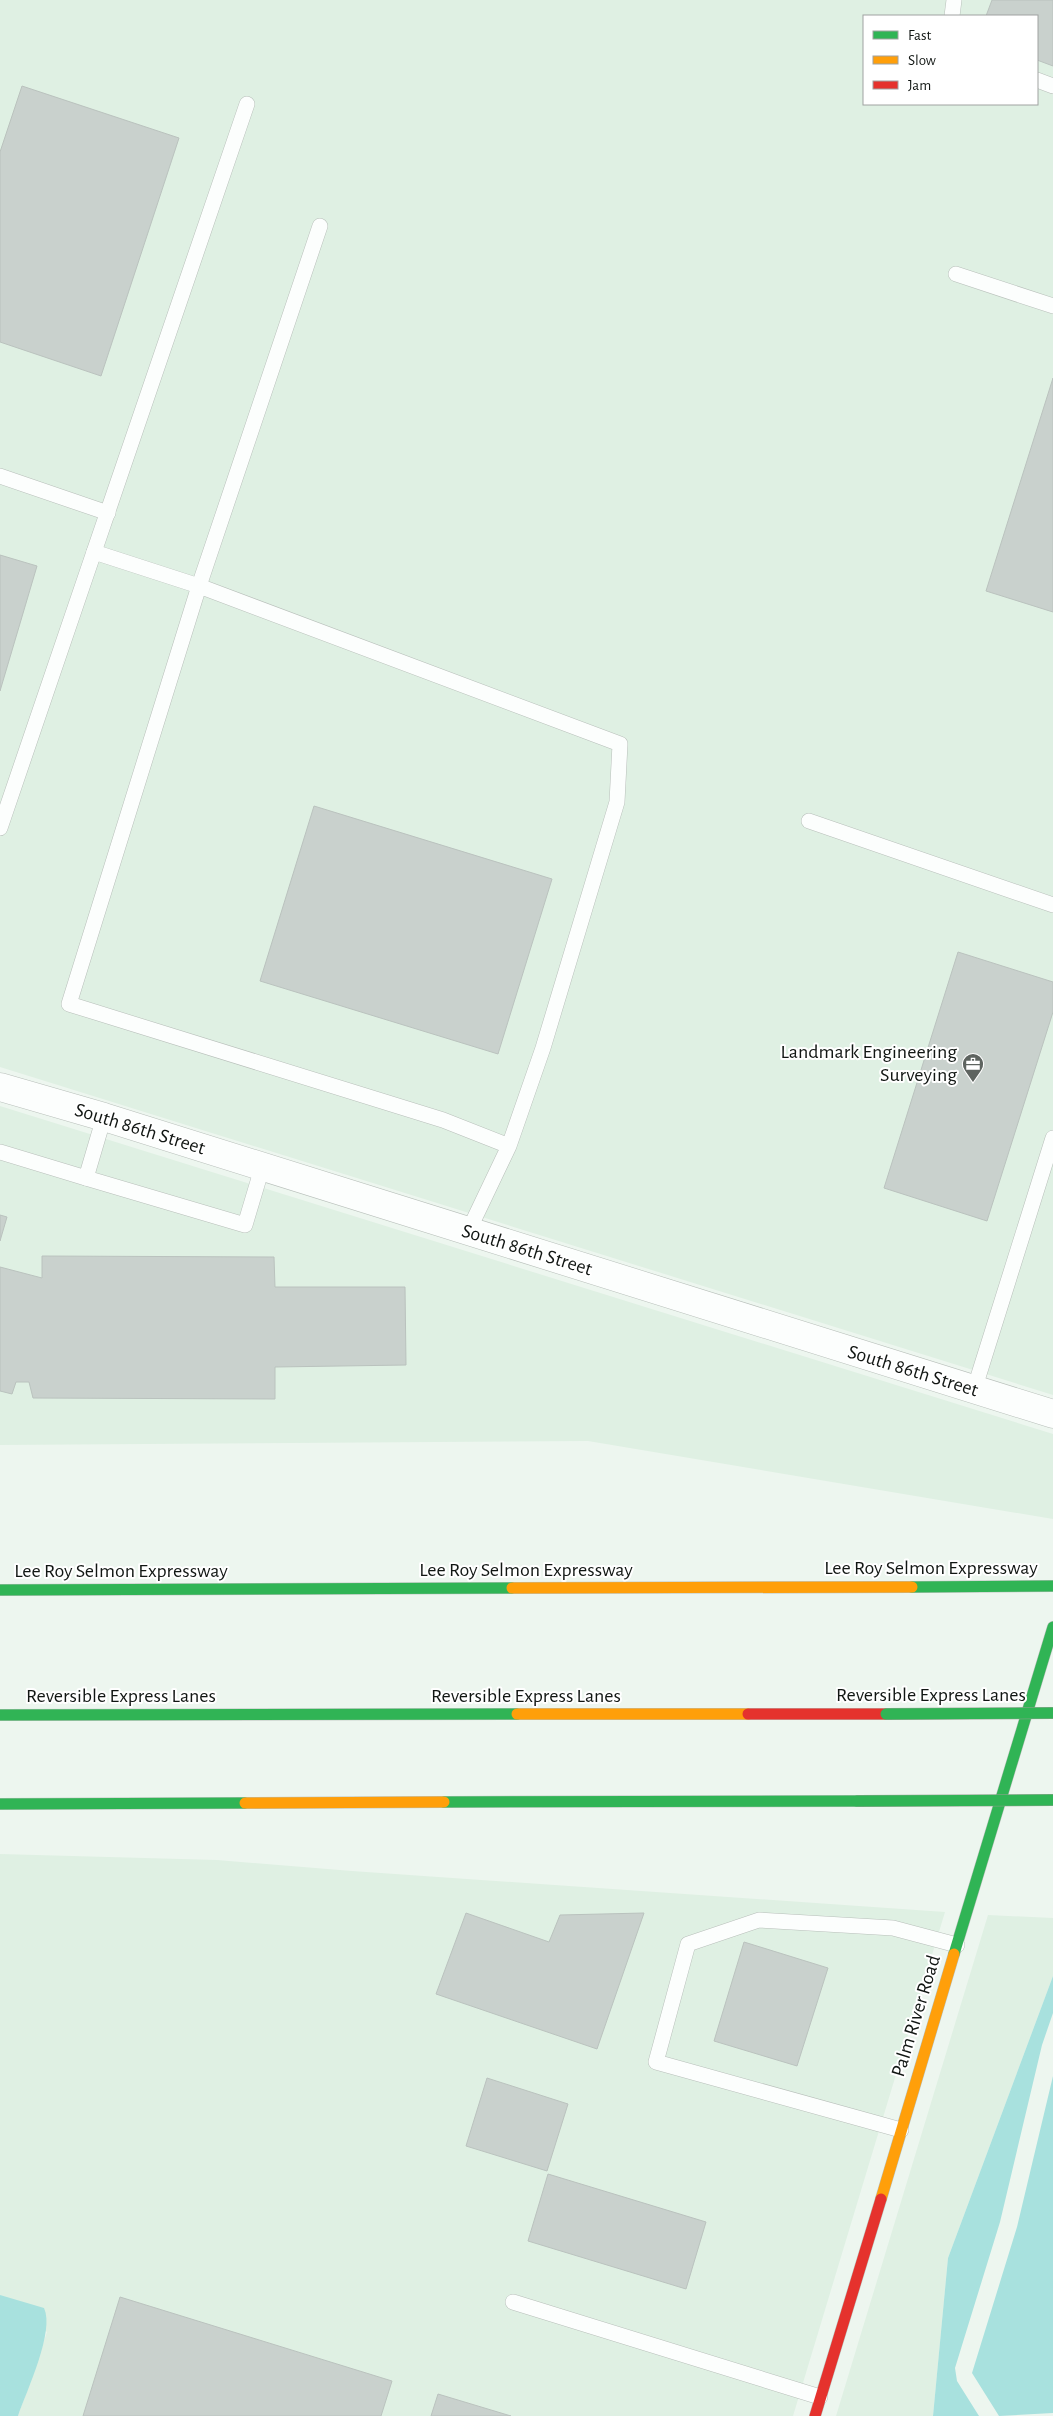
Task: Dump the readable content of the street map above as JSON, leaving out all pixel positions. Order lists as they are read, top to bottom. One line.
{"streets":{"main road":["Lee Roy Selmon Expressway","Reversible Express Lanes","Palm River Road"],"street":["South 86th Street"]},"places":{"office":["Landmark Engineering Surveying"]},"legend":["Fast","Slow","Jam"]}
